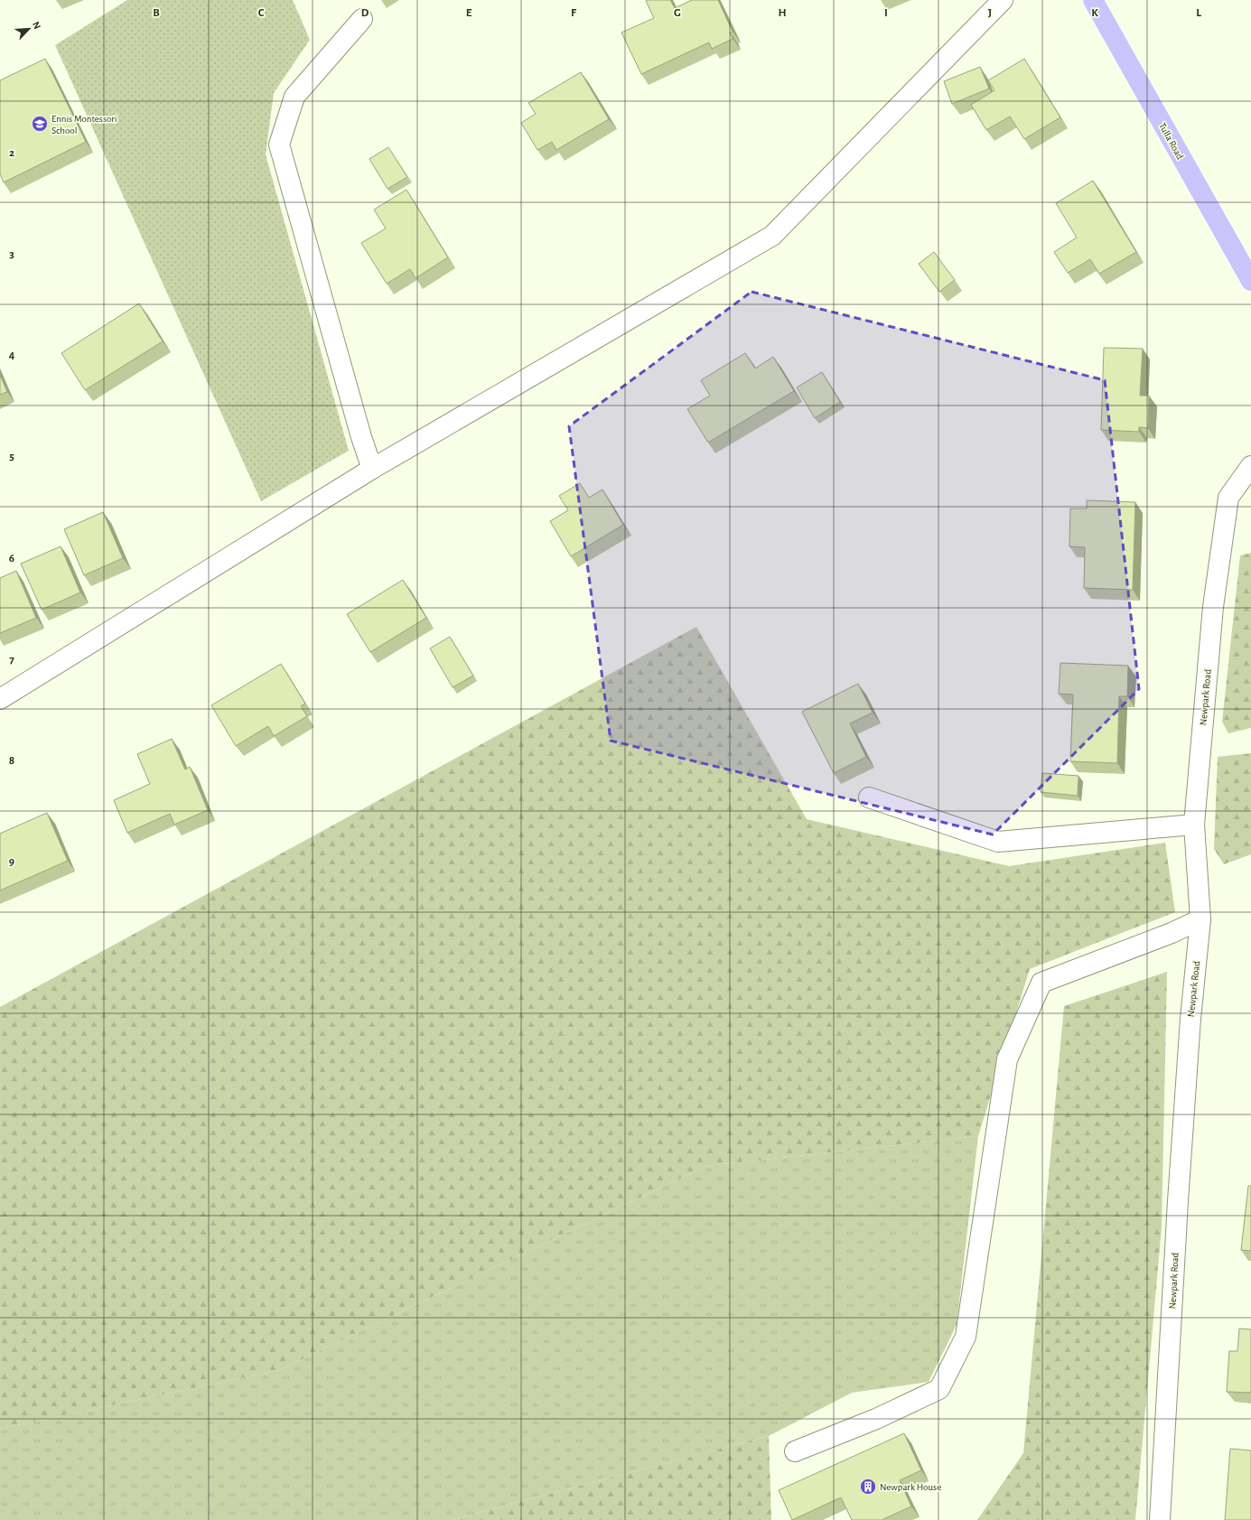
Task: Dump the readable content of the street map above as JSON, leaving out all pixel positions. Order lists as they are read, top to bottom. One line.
{"streets":{"main road":["Tulla Road"],"street":["Newpark Road"]},"places":{"school or university":["Ennis Montessori School"],"building":["Newpark House"]},"north":"top right","grid":{"columns":["B","C","D","E","F","G","H","I","J","K","L"],"rows":["2","3","4","5","6","7","8","9"]}}
